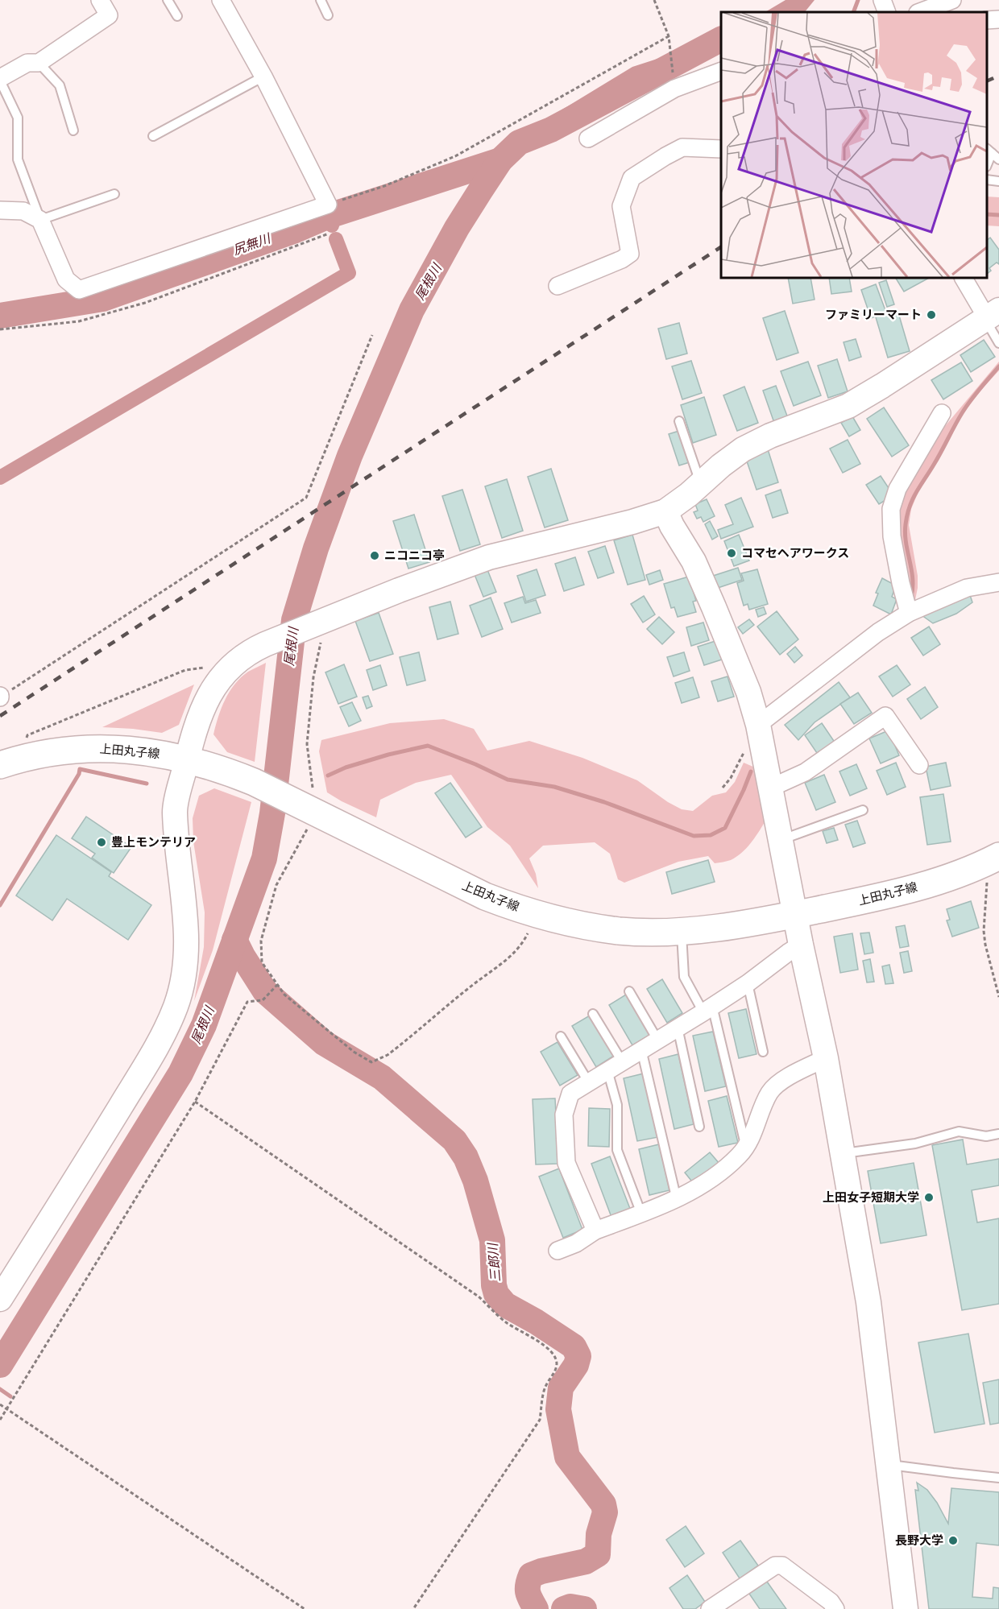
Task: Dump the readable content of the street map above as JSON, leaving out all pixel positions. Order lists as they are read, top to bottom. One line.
{"streets":{"main road":["上田丸子線"]},"water":["尻無川","尾根川","三郎川"],"places":["ファミリーマート","コマセヘアワークス","ニコニコ亭","豊上モンテリア","上田女子短期大学","長野大学"]}
